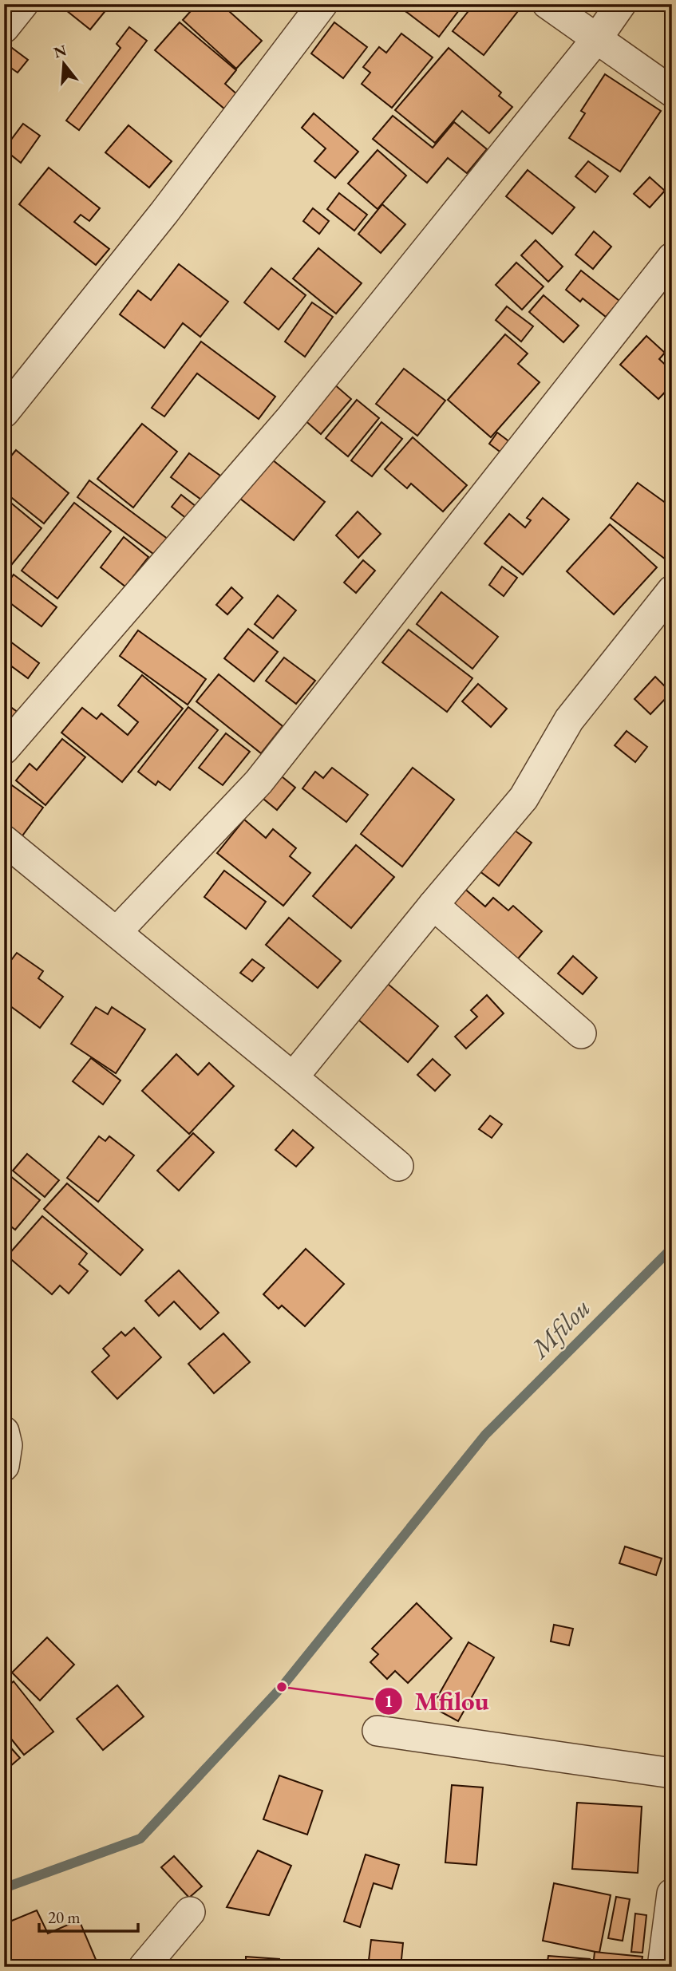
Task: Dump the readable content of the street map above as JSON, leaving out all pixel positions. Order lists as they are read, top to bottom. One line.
{"water":["Mfilou"],"places":["Mfilou"],"scale_bar":"20 m","north":"top"}
